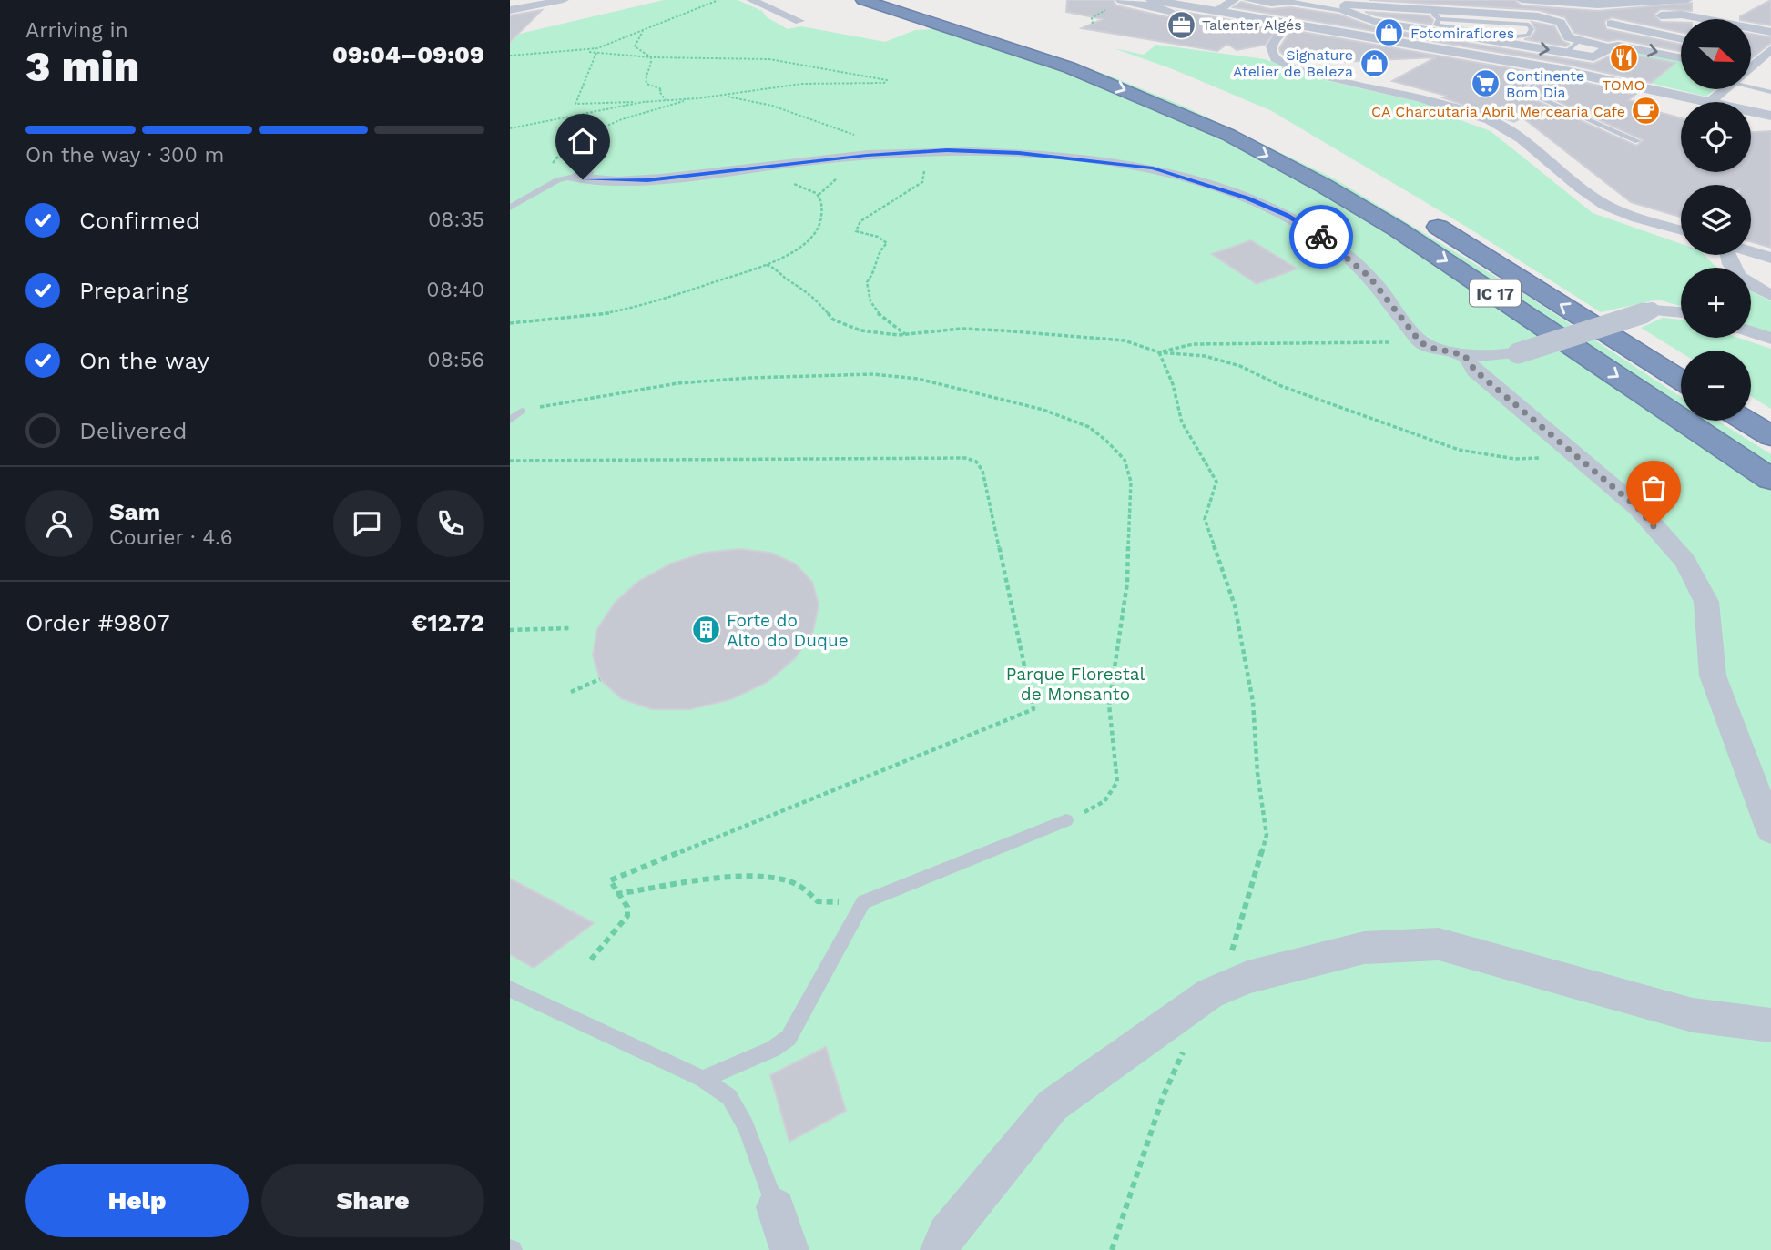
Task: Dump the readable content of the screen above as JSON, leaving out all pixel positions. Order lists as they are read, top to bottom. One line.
{"streets":{"highway":["IC 17"]},"parks":["Parque Florestal de Monsanto"],"places":{"office":["Talenter Algés"],"shop":["Fotomiraflores","Signature Atelier de Beleza"],"restaurant":["TOMO"],"supermarket":["Continente Bom Dia"],"cafe":["CA Charcutaria Abril Mercearia Cafe"],"building":["Forte do Alto do Duque"]},"north":"right","page":{"heading":["3 min","Arriving in","09:04–09:09"],"panel":["Sam","Courier · 4.6","Order #9807","€12.72"],"map_buttons":["+","−"],"bar":"On the way · 300 m","list":[["Confirmed","08:35"],["Preparing","08:40"],["On the way","08:56"],"Delivered"],"buttons":["Help","Share"]}}
